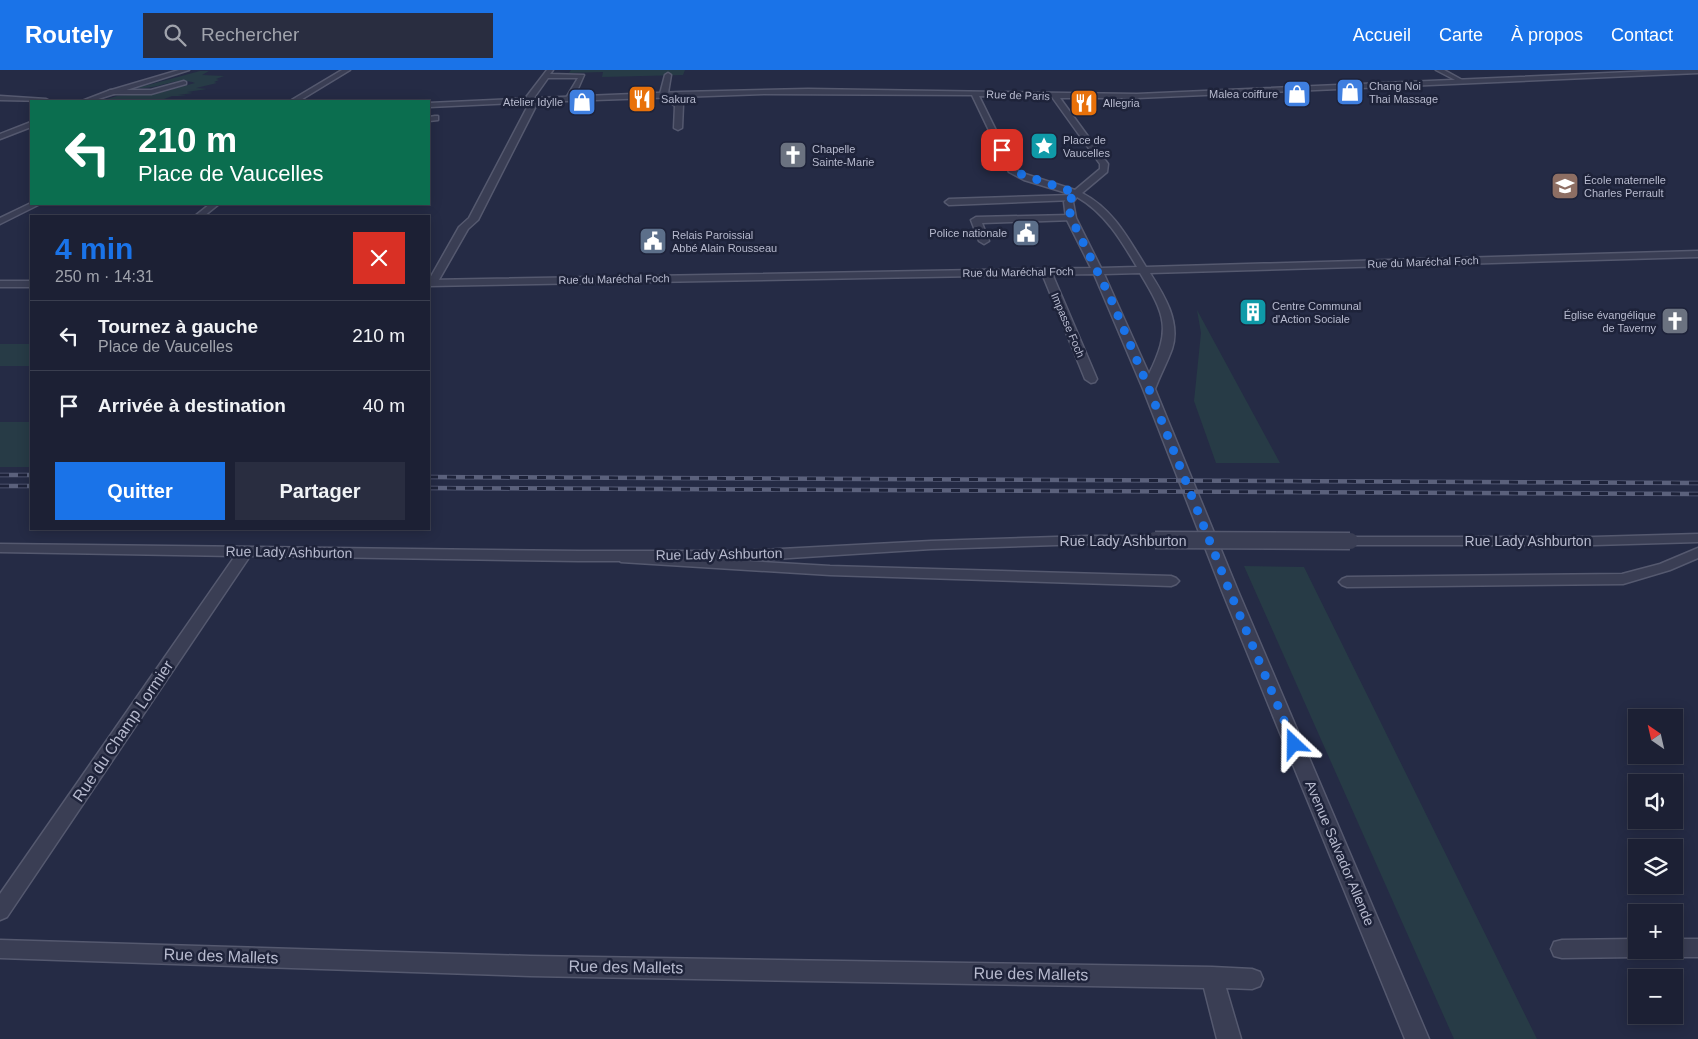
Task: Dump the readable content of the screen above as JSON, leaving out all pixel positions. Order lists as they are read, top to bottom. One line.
{"streets":{"street":["Rue de Paris","Rue du Maréchal Foch","Impasse Foch","Rue Lady Ashburton","Rue du Champ Lormier","Avenue Salvador Allende","Rue des Mallets"]},"crossings":[["Rue du Maréchal Foch","Impasse Foch"],["Rue du Maréchal Foch","Avenue Salvador Allende"],["Rue Lady Ashburton","Rue du Champ Lormier"]],"places":{"shop":["Chang Noi Thai Massage","Malea coiffure","Atelier Idylle"],"restaurant":["Sakura","Allegria"],"place":["Place de Vaucelles"],"church":["Chapelle Sainte-Marie","Église évangélique de Taverny"],"school or university":["École maternelle Charles Perrault"],"public building":["Police nationale","Relais Paroissial Abbé Alain Rousseau"],"building":["Centre Communal d'Action Sociale"]},"north":"top left","page":{"header":"Routely","search":"Rechercher","nav":["Accueil","Carte","À propos","Contact"],"turn":["210 m","Place de Vaucelles"],"heading":["4 min","250 m · 14:31"],"list":[{"name":"Tournez à gauche","note":"Place de Vaucelles","value":"210 m"},{"name":"Arrivée à destination","value":"40 m"}],"buttons":["Quitter","Partager"],"map_buttons":["+","−"]}}
